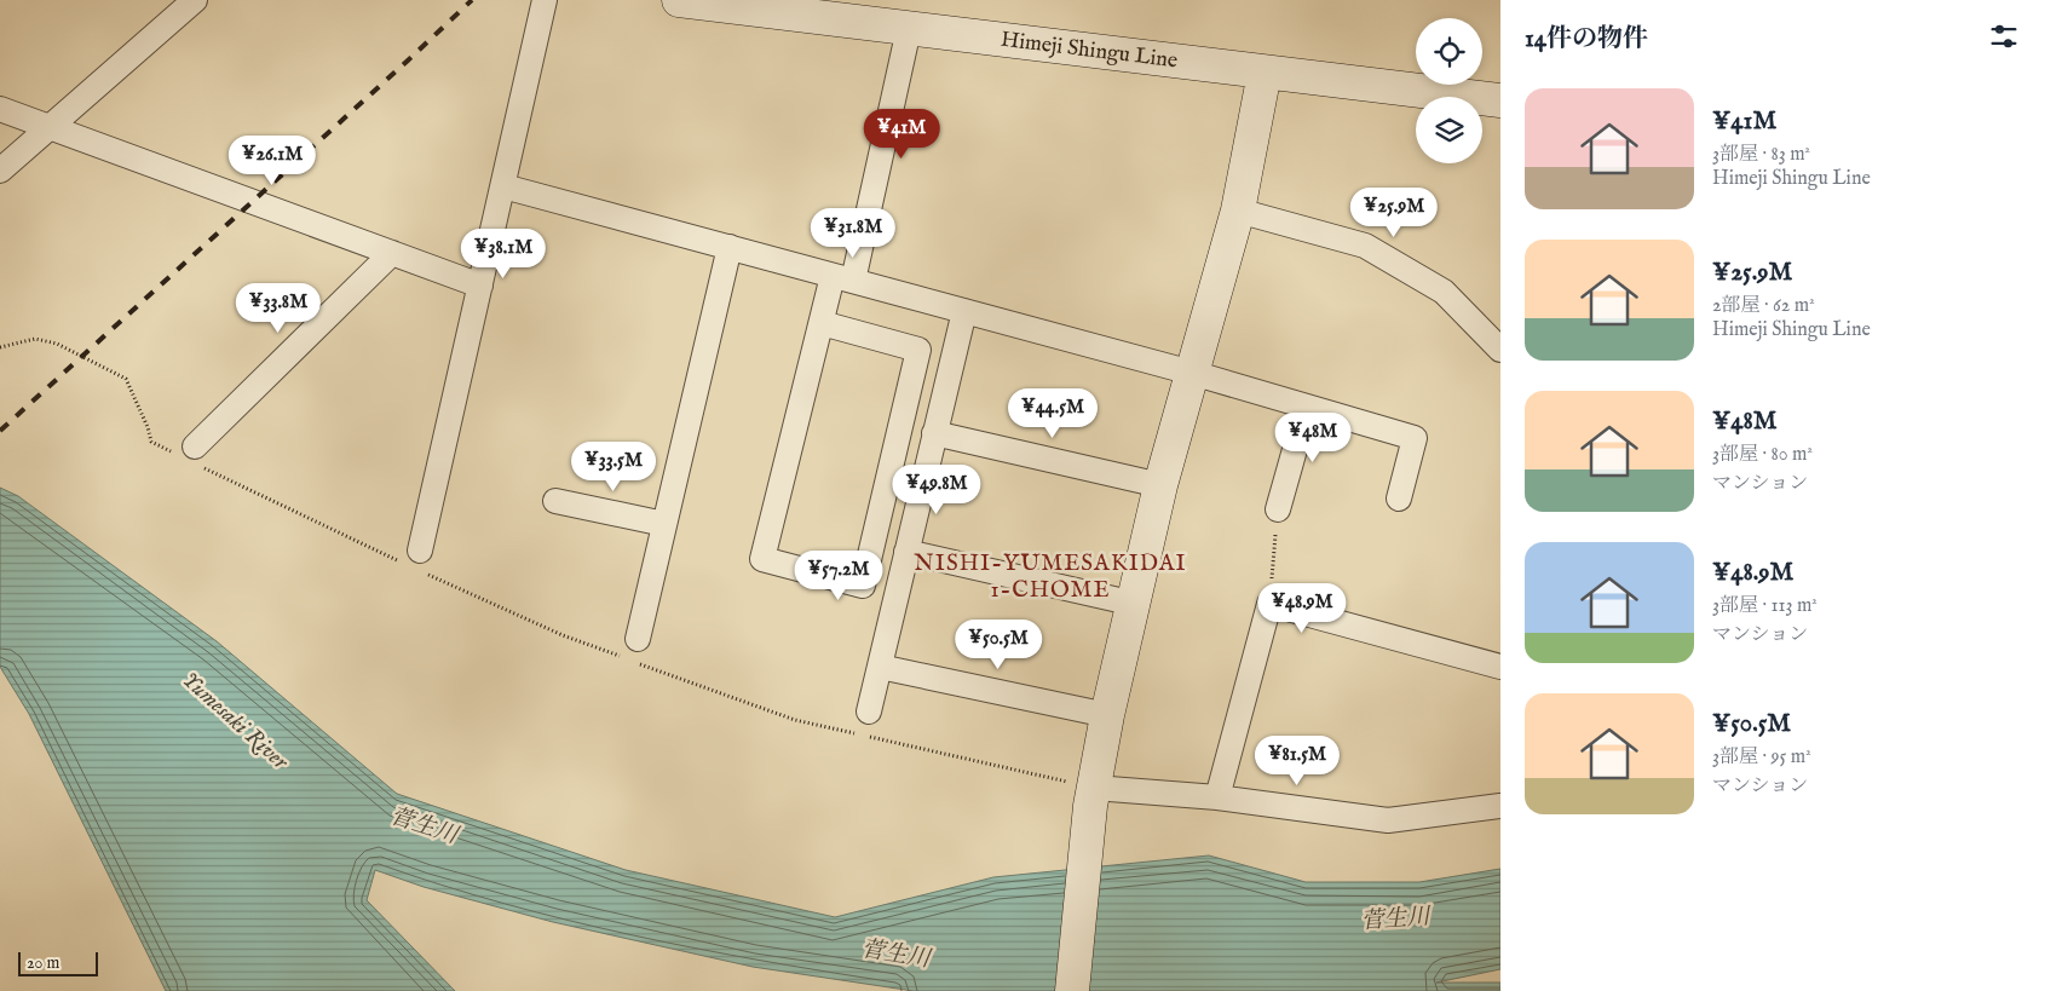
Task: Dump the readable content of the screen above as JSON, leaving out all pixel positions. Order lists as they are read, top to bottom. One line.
{"streets":{"street":["Himeji Shingu Line"]},"districts":["NISHI-YUMESAKIDAI 1-CHOME"],"water":["Yumesaki River","菅生川"],"scale_bar":"20 m","page":{"heading":"14件の物件","list":[{"name":"¥41M","note":"3部屋 · 83 m² · Himeji Shingu Line"},{"name":"¥25.9M","note":"2部屋 · 62 m² · Himeji Shingu Line"},{"name":"¥48M","note":"3部屋 · 80 m² · マンション"},{"name":"¥48.9M","note":"3部屋 · 113 m² · マンション"},{"name":"¥50.5M","note":"3部屋 · 95 m² · マンション"}],"price":["¥41M","¥26.1M","¥25.9M","¥31.8M","¥38.1M","¥33.8M","¥44.5M","¥48M","¥33.5M","¥49.8M","¥57.2M","¥48.9M","¥50.5M","¥81.5M"],"scale":"20 m"}}
